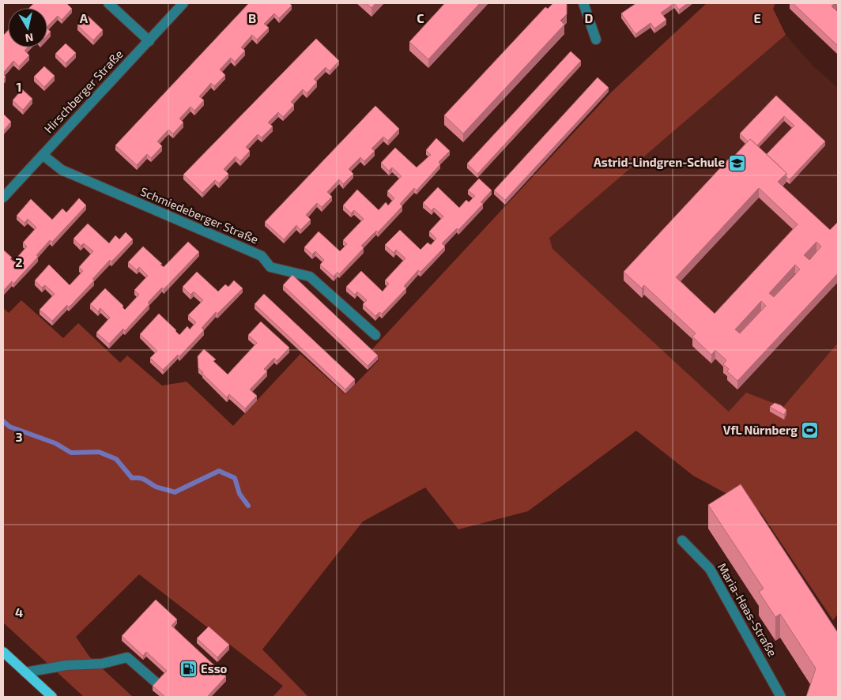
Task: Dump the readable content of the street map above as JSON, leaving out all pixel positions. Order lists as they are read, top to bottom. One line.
{"streets":{"street":["Hirschberger Straße","Schmiedeberger Straße","Maria-Haas-Straße"]},"crossings":[["Hirschberger Straße","Schmiedeberger Straße"]],"places":{"school or university":["Astrid-Lindgren-Schule"],"sports":["VfL Nürnberg"],"fuel station":["Esso"]},"north":"bottom","grid":{"columns":["A","B","C","D","E"],"rows":["1","2","3","4"]}}
